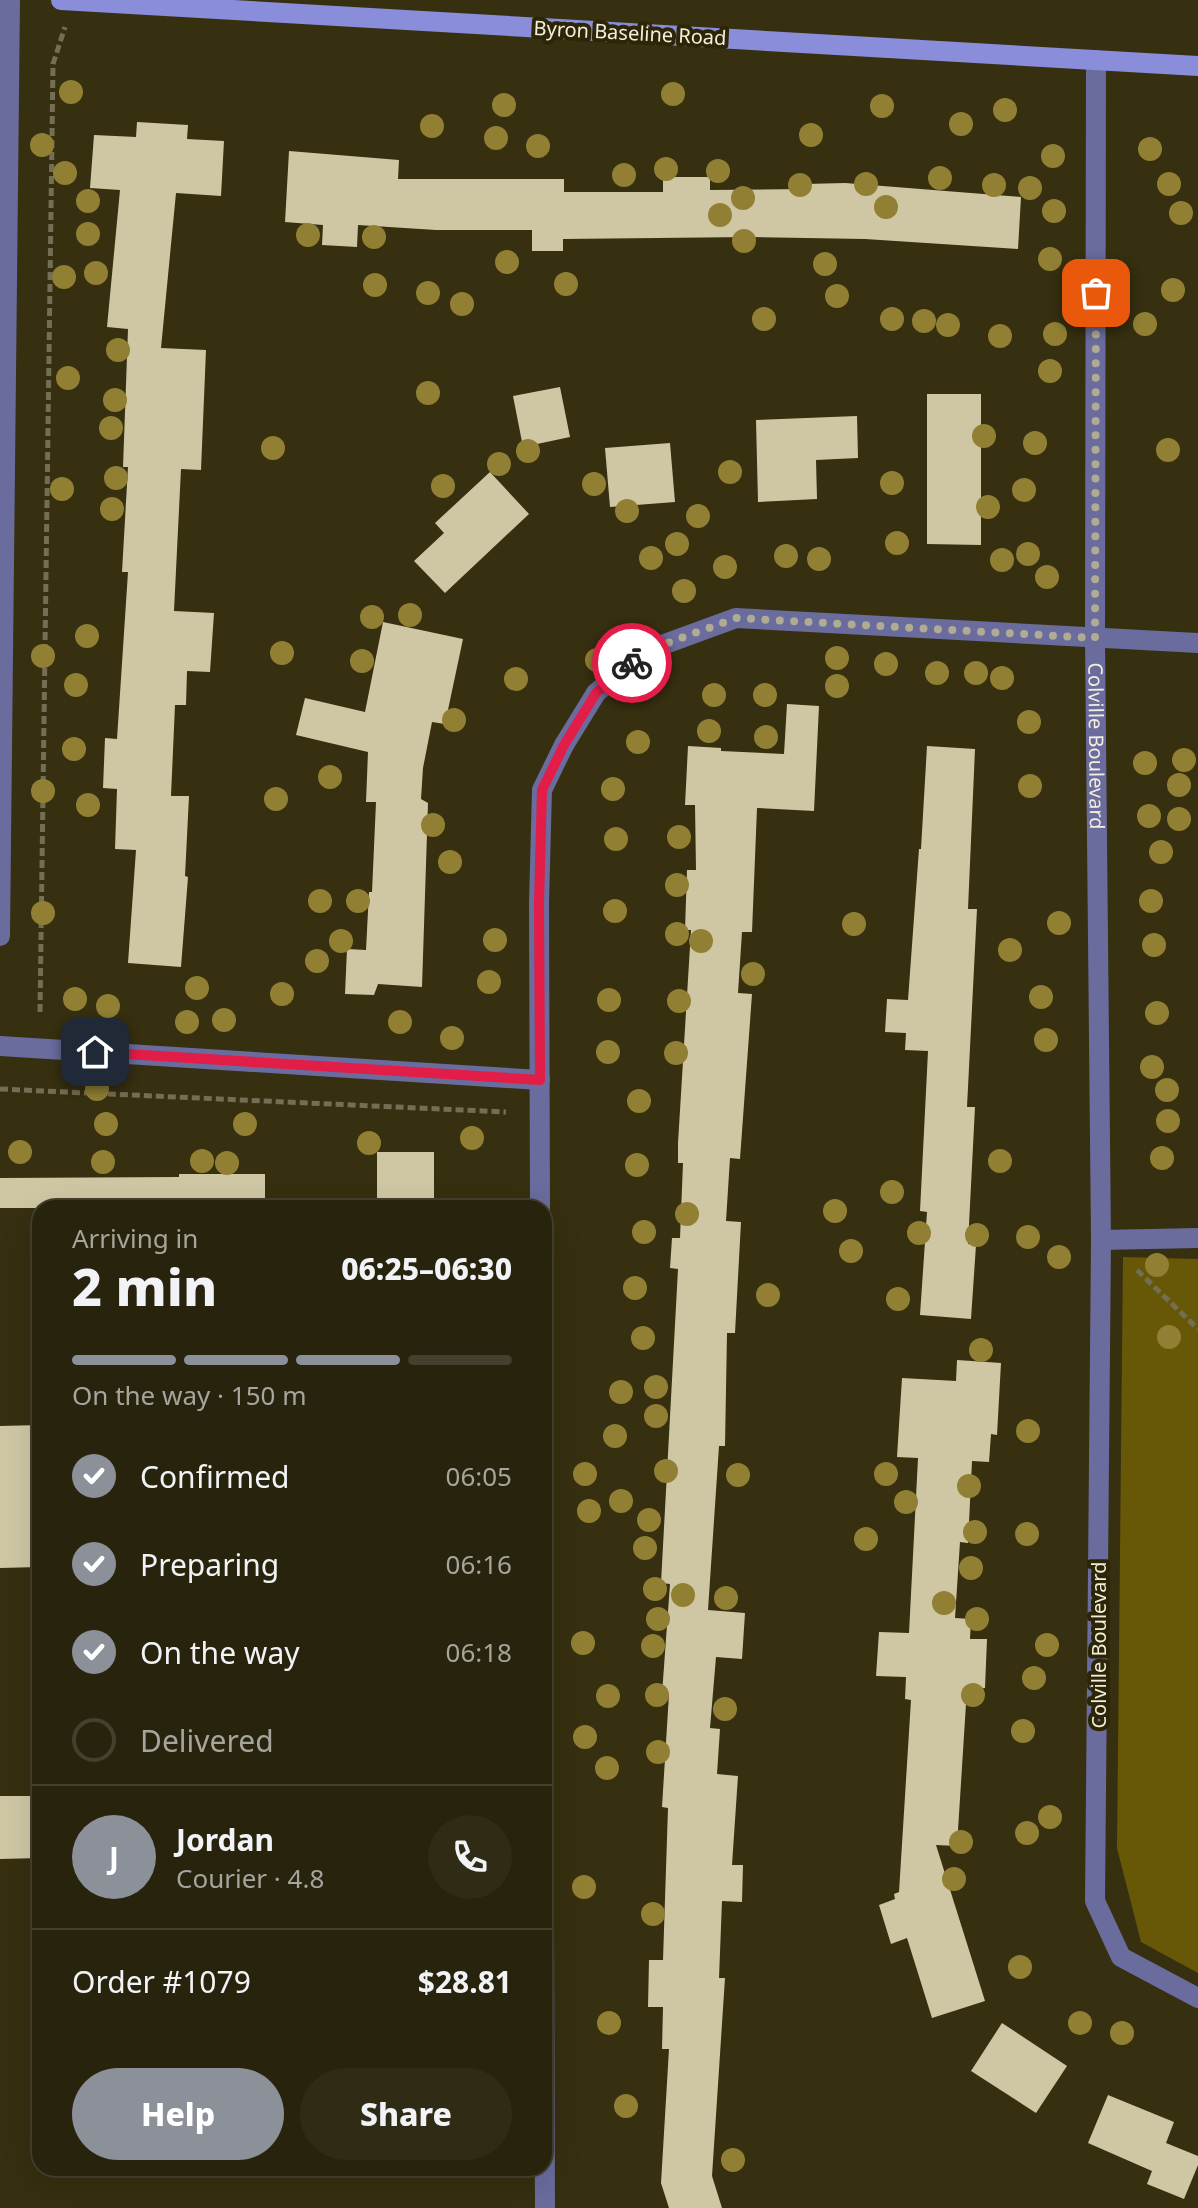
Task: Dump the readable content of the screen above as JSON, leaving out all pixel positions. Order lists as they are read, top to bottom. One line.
{"streets":{"main road":["Byron Baseline Road"],"street":["Colville Boulevard"]},"crossings":[["Byron Baseline Road","Colville Boulevard"]],"page":{"heading":["2 min","Arriving in","06:25–06:30"],"panel":["Jordan","Courier · 4.8","Order #1079","$28.81"],"bar":"On the way · 150 m","list":[["Confirmed","06:05"],["Preparing","06:16"],["On the way","06:18"],"Delivered"],"round":"J","buttons":["Help","Share"]}}
